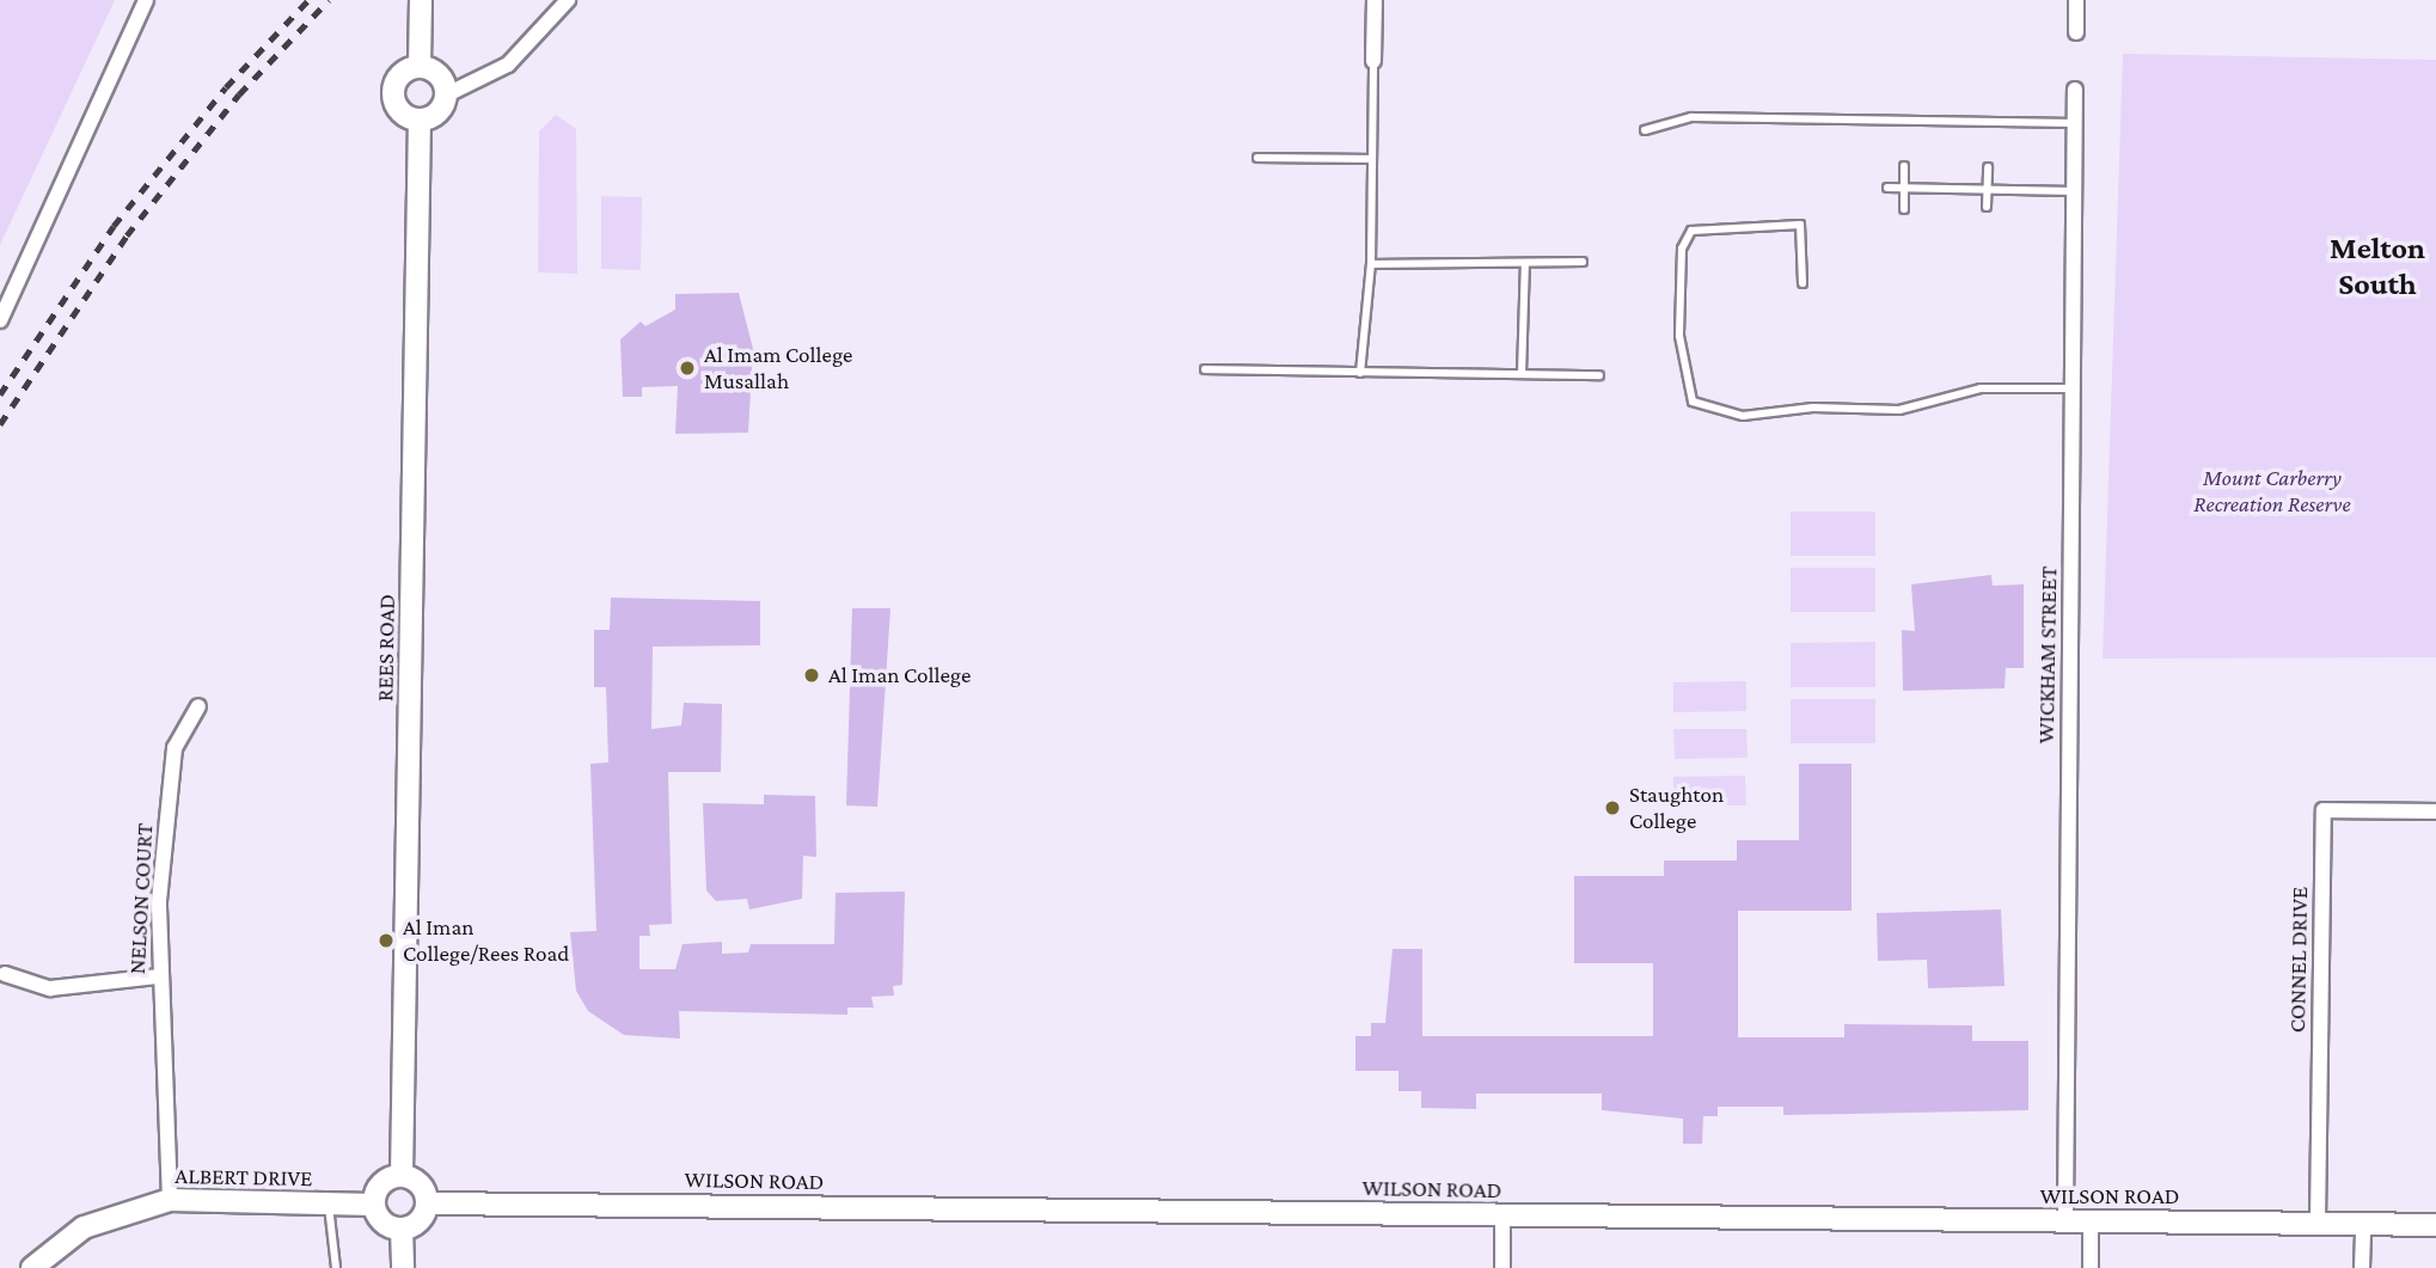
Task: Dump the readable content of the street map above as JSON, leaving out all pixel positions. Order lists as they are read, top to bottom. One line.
{"streets":{"street":["REES ROAD","WICKHAM STREET","NELSON COURT","CONNEL DRIVE","ALBERT DRIVE","WILSON ROAD"]},"crossings":[["REES ROAD","ALBERT DRIVE"],["REES ROAD","WILSON ROAD"],["WICKHAM STREET","WILSON ROAD"],["NELSON COURT","ALBERT DRIVE"],["CONNEL DRIVE","WILSON ROAD"],["ALBERT DRIVE","WILSON ROAD"]],"districts":["Melton South"],"parks":["Mount Carberry Recreation Reserve"],"places":["Al Imam College Musallah","Al Iman College","Staughton College","Al Iman College/Rees Road"]}
